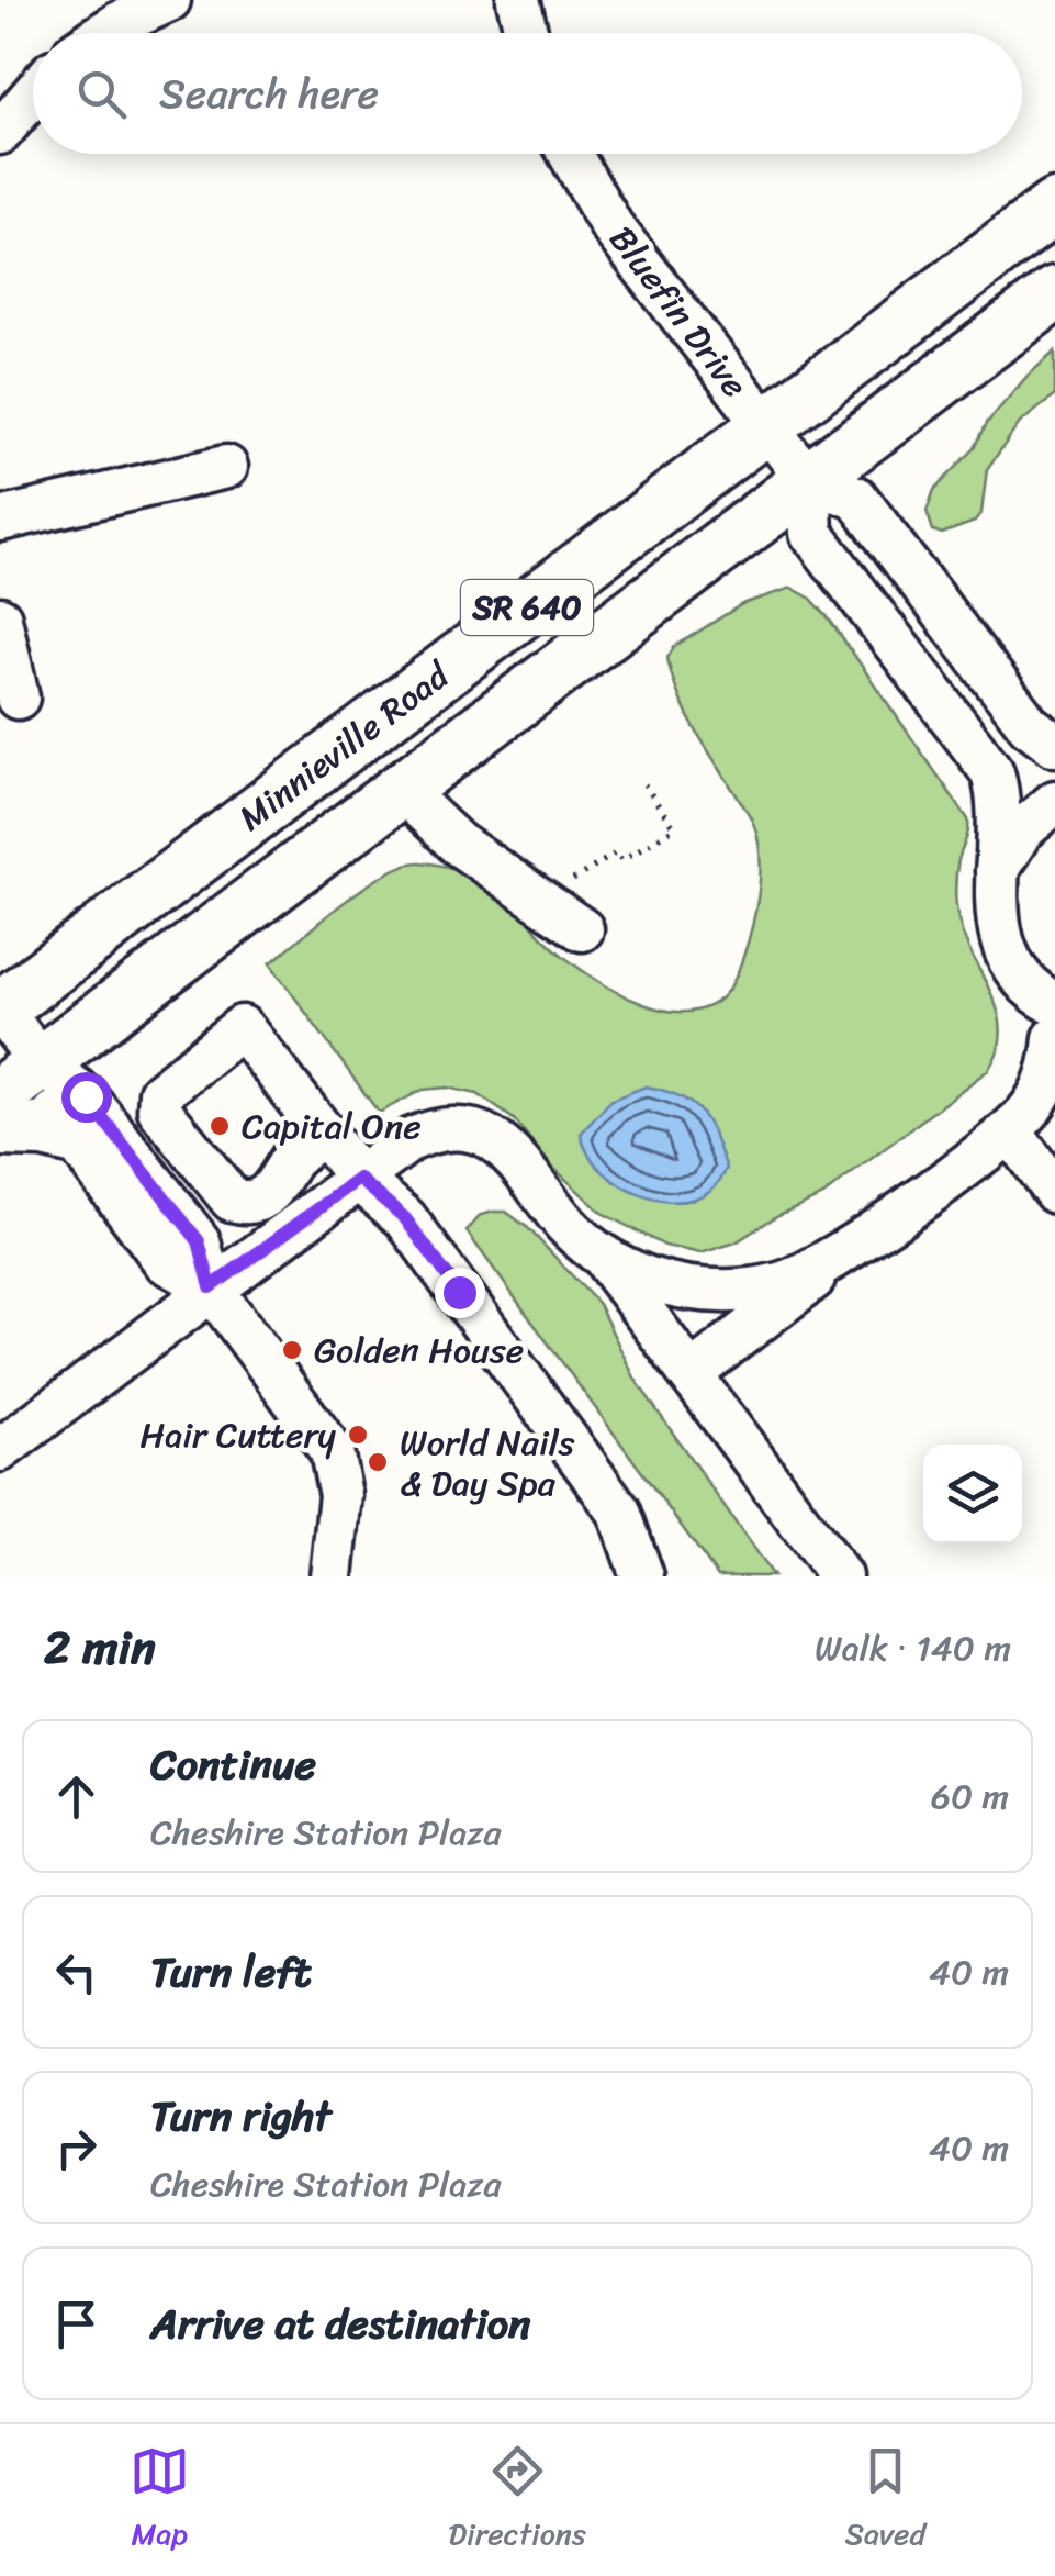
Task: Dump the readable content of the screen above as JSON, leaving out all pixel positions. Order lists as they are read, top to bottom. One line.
{"streets":{"main road":["SR 640","Minnieville Road"],"street":["Bluefin Drive"]},"crossings":[["Bluefin Drive","Minnieville Road"]],"places":["Capital One","Golden House","Hair Cuttery","World Nails & Day Spa"],"page":{"search":"Search here","heading":["2 min","Walk · 140 m"],"list":[["Continue","Cheshire Station Plaza","60 m"],["Turn left","40 m"],["Turn right","Cheshire Station Plaza","40 m"],"Arrive at destination"],"nav":["Map","Directions","Saved"]}}
